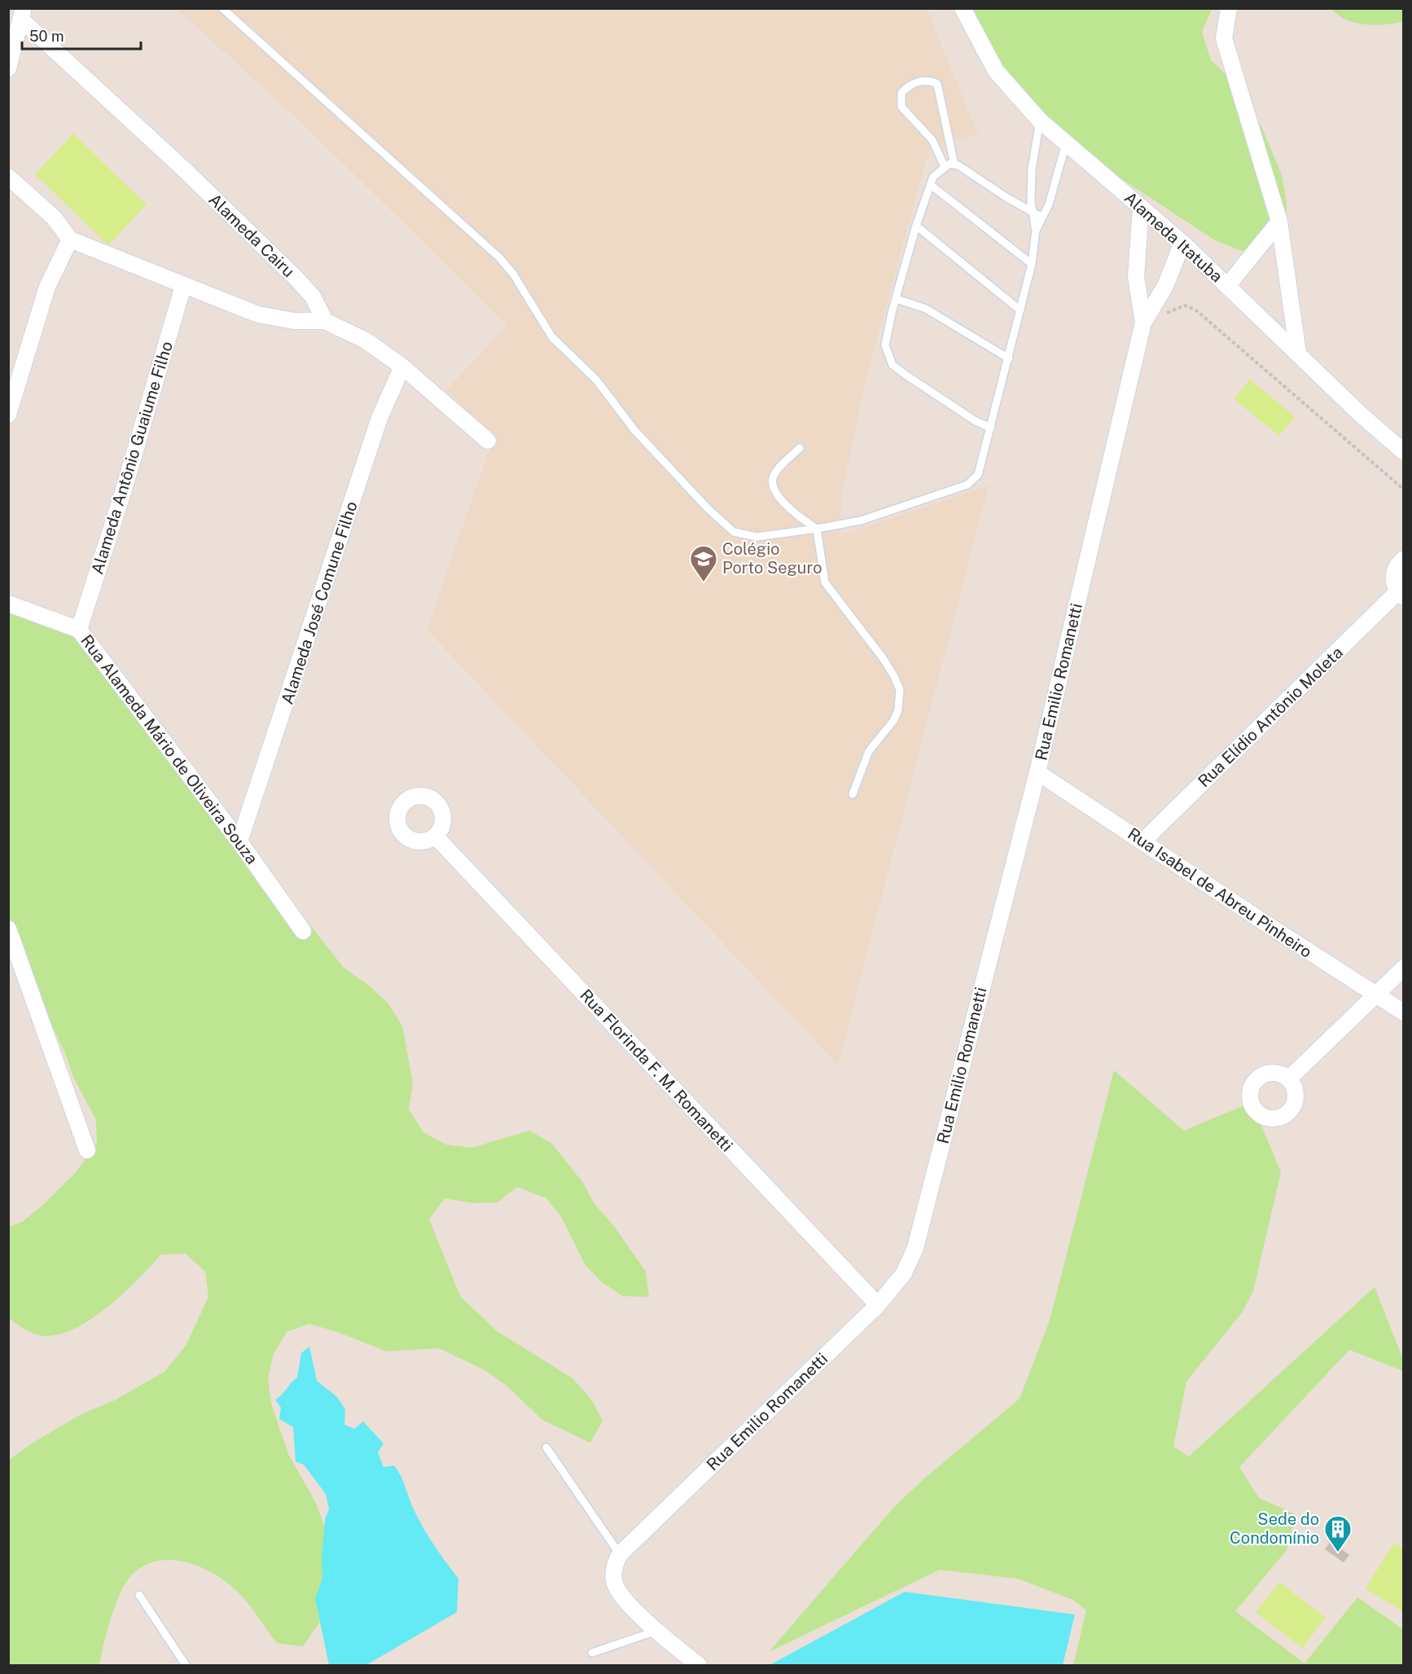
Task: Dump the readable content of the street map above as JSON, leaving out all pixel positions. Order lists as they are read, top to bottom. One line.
{"streets":{"street":["Alameda Cairu","Alameda Itatuba","Alameda Antônio Guaiume Filho","Alameda José Comune Filho","Rua Emilio Romanetti","Rua Elídio Antônio Moleta","Rua Alameda Mário de Oliveira Souza","Rua Isabel de Abreu Pinheiro","Rua Florinda F. M. Romanetti"]},"crossings":[["Alameda Itatuba","Rua Emilio Romanetti"],["Alameda Antônio Guaiume Filho","Rua Alameda Mário de Oliveira Souza"],["Alameda José Comune Filho","Rua Alameda Mário de Oliveira Souza"],["Rua Emilio Romanetti","Rua Isabel de Abreu Pinheiro"],["Rua Emilio Romanetti","Rua Florinda F. M. Romanetti"],["Rua Elídio Antônio Moleta","Rua Isabel de Abreu Pinheiro"]],"places":{"school or university":["Colégio Porto Seguro"],"building":["Sede do Condomínio"]},"scale_bar":"50 m"}
